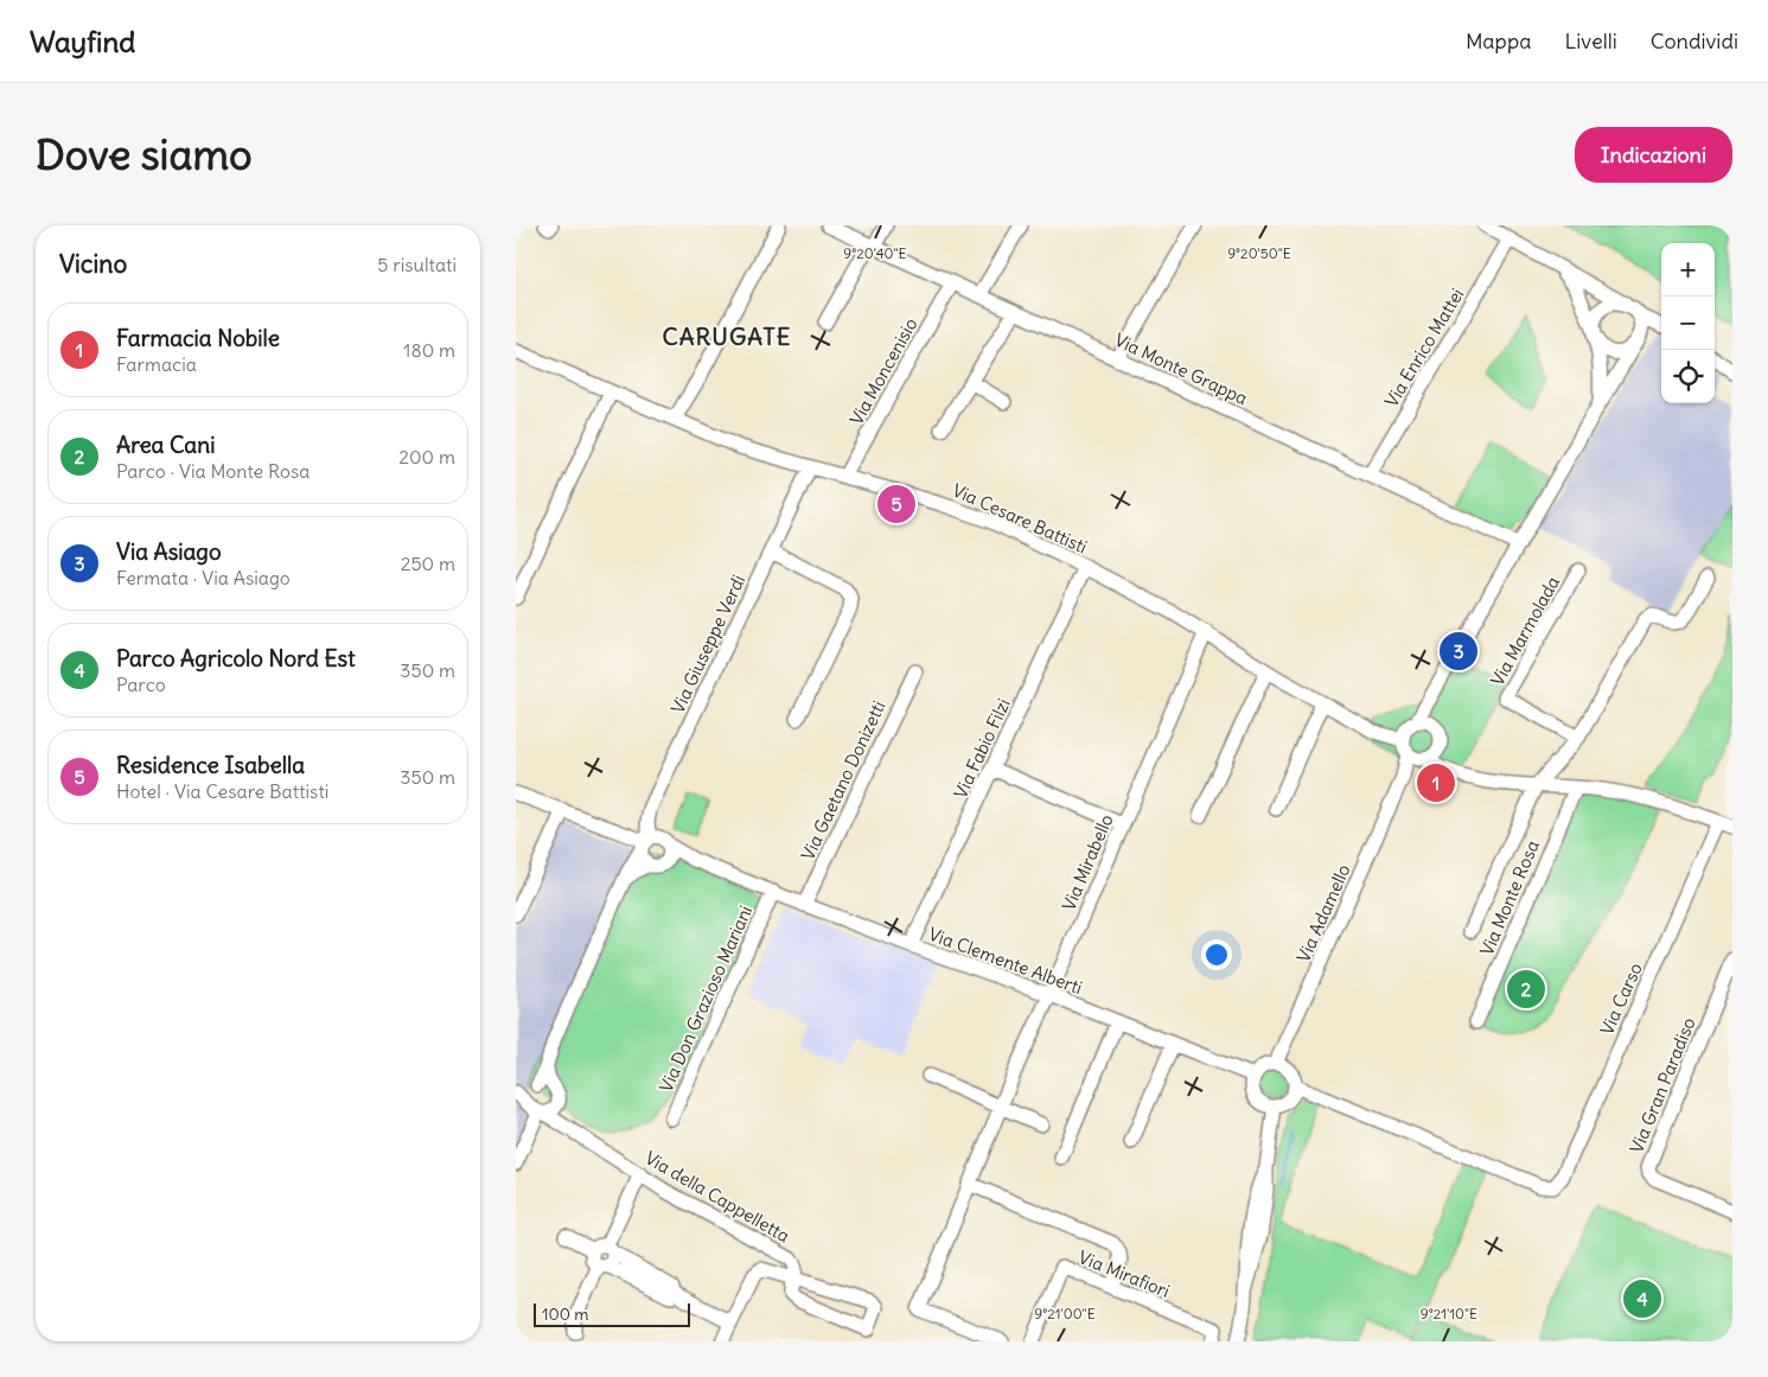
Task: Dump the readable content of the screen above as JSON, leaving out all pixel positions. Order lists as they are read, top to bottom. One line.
{"streets":{"street":["Via Enrico Mattei","Via Monte Grappa","Via Moncenisio","Via Cesare Battisti","Via Marmolada","Via Giuseppe Verdi","Via Fabio Filzi","Via Gaetano Donizetti","Via Mirabello","Via Monte Rosa","Via Adamello","Via Clemente Alberti","Via Don Grazioso Mariani","Via Carso","Via Gran Paradiso","Via della Cappelletta","Via Mirafiori"]},"crossings":[["Via Enrico Mattei","Via Monte Grappa"],["Via Monte Grappa","Via Moncenisio"],["Via Moncenisio","Via Cesare Battisti"],["Via Cesare Battisti","Via Giuseppe Verdi"],["Via Cesare Battisti","Via Fabio Filzi"],["Via Cesare Battisti","Via Mirabello"],["Via Cesare Battisti","Via Monte Rosa"],["Via Cesare Battisti","Via Adamello"],["Via Cesare Battisti","Via Carso"],["Via Giuseppe Verdi","Via Clemente Alberti"],["Via Fabio Filzi","Via Clemente Alberti"],["Via Gaetano Donizetti","Via Clemente Alberti"],["Via Mirabello","Via Clemente Alberti"],["Via Adamello","Via Clemente Alberti"],["Via Adamello","Via Carso"],["Via Clemente Alberti","Via Don Grazioso Mariani"],["Via Clemente Alberti","Via Carso"]],"districts":["CARUGATE"],"scale_bar":"100 m","page":{"header":"Wayfind","nav":["Mappa","Livelli","Condividi"],"buttons":"Indicazioni","title":"Dove siamo","heading":["Vicino","5 risultati"],"map_buttons":["+","−"],"list":[{"mark":"1","name":"Farmacia Nobile","note":"Farmacia","value":"180 m"},{"mark":"2","name":"Area Cani","note":"Parco · Via Monte Rosa","value":"200 m"},{"mark":"3","name":"Via Asiago","note":"Fermata · Via Asiago","value":"250 m"},{"mark":"4","name":"Parco Agricolo Nord Est","note":"Parco","value":"350 m"},{"mark":"5","name":"Residence Isabella","note":"Hotel · Via Cesare Battisti","value":"350 m"}],"pins":["5","3","1","2","4"],"scale":"100 m"},"coordinates":["9°20'40\"E","9°20'50\"E","9°21'00\"E","9°21'10\"E"]}
